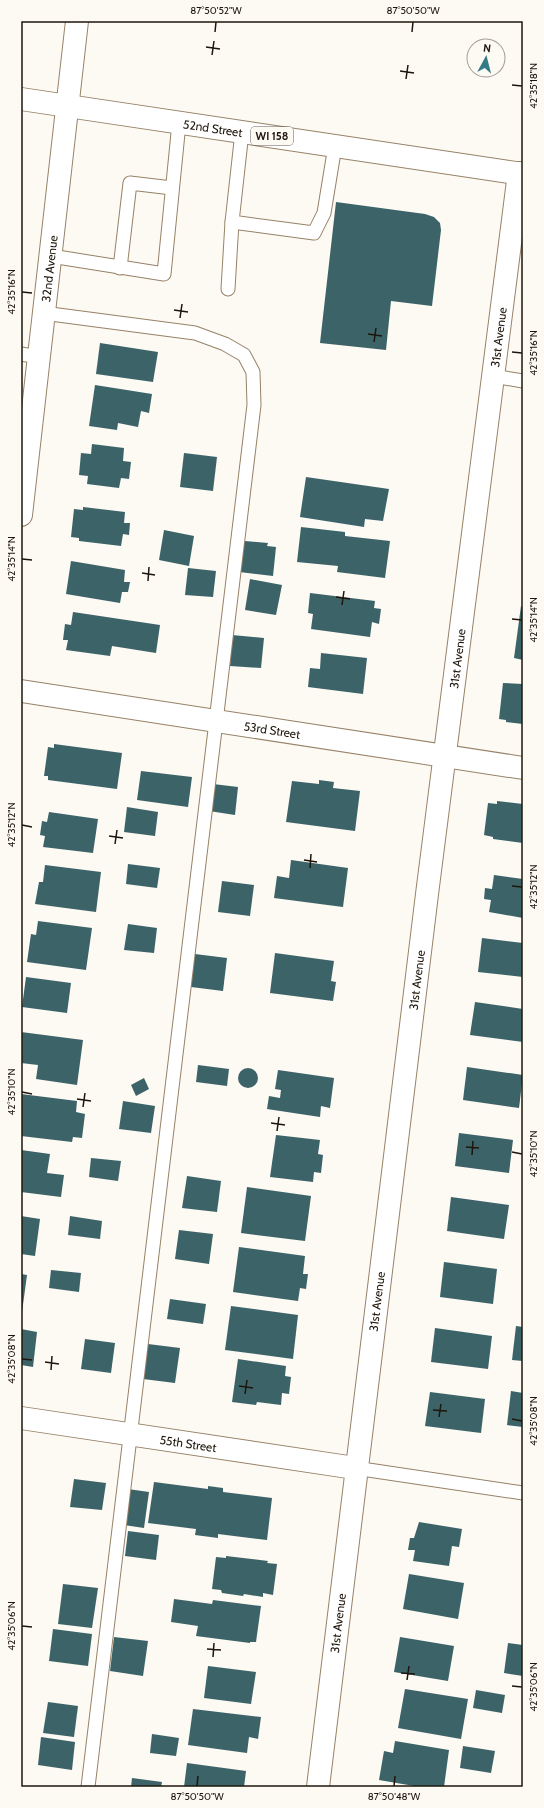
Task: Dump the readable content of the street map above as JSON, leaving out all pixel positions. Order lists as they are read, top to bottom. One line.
{"streets":{"street":["52nd Street","WI 158","32nd Avenue","31st Avenue","53rd Street","55th Street"]},"crossings":[["52nd Street","32nd Avenue"],["52nd Street","31st Avenue"],["31st Avenue","53rd Street"],["31st Avenue","55th Street"]],"north":"top","coordinates":["87°50'52\"W","87°50'50\"W","42°35'18\"N","42°35'16\"N","42°35'14\"N","42°35'12\"N","42°35'10\"N","42°35'08\"N","42°35'06\"N","87°50'48\"W"]}
